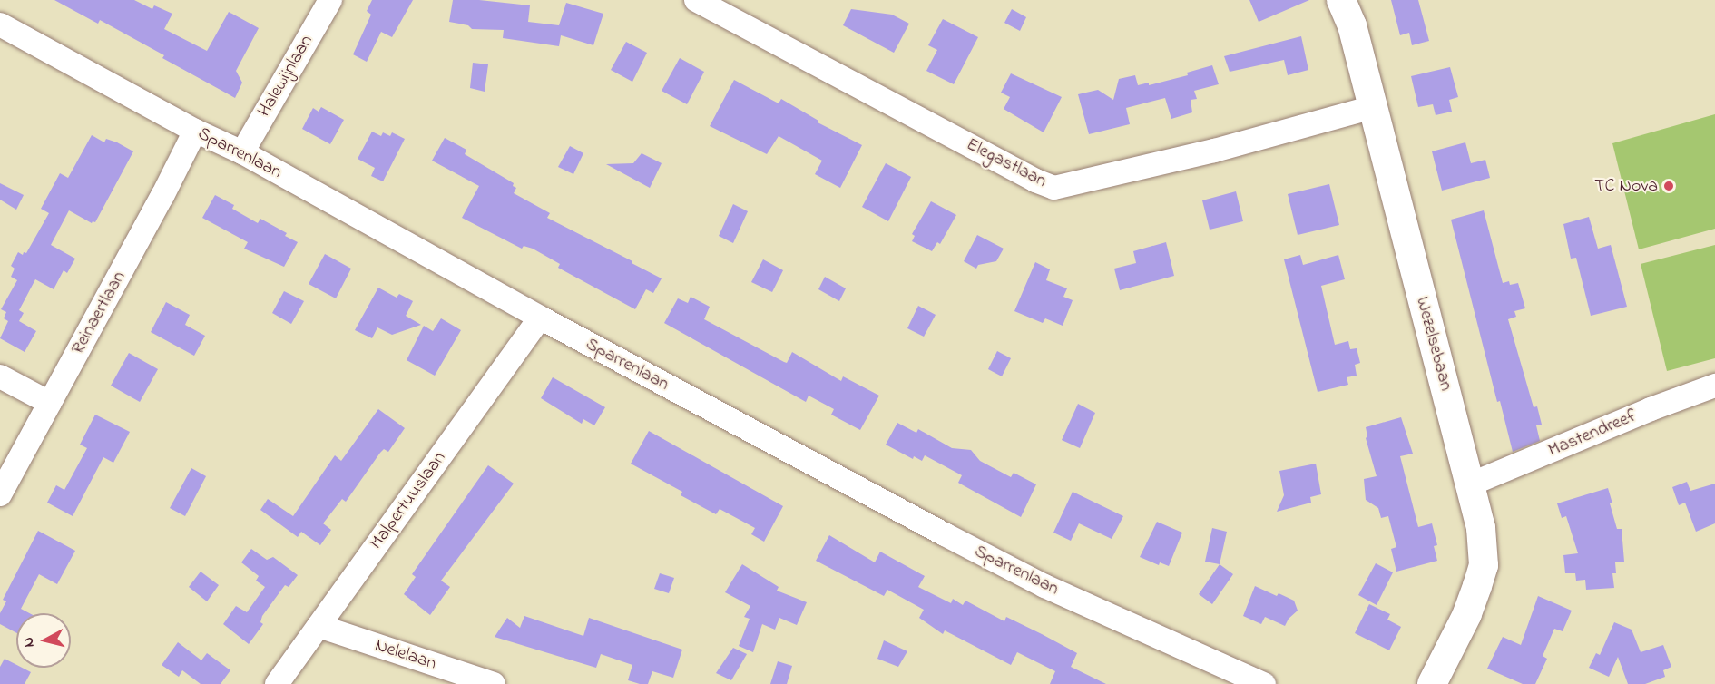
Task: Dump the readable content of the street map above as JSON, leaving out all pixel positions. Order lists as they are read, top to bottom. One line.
{"streets":{"street":["Halewijnlaan","Sparrenlaan","Elegastlaan","Reinaertlaan","Wezelsebaan","Mastendreef","Malpertuuslaan","Nelelaan"]},"crossings":[["Halewijnlaan","Sparrenlaan"],["Sparrenlaan","Reinaertlaan"],["Sparrenlaan","Malpertuuslaan"],["Elegastlaan","Wezelsebaan"],["Wezelsebaan","Mastendreef"],["Malpertuuslaan","Nelelaan"]],"places":["TC Nova"],"north":"left"}
